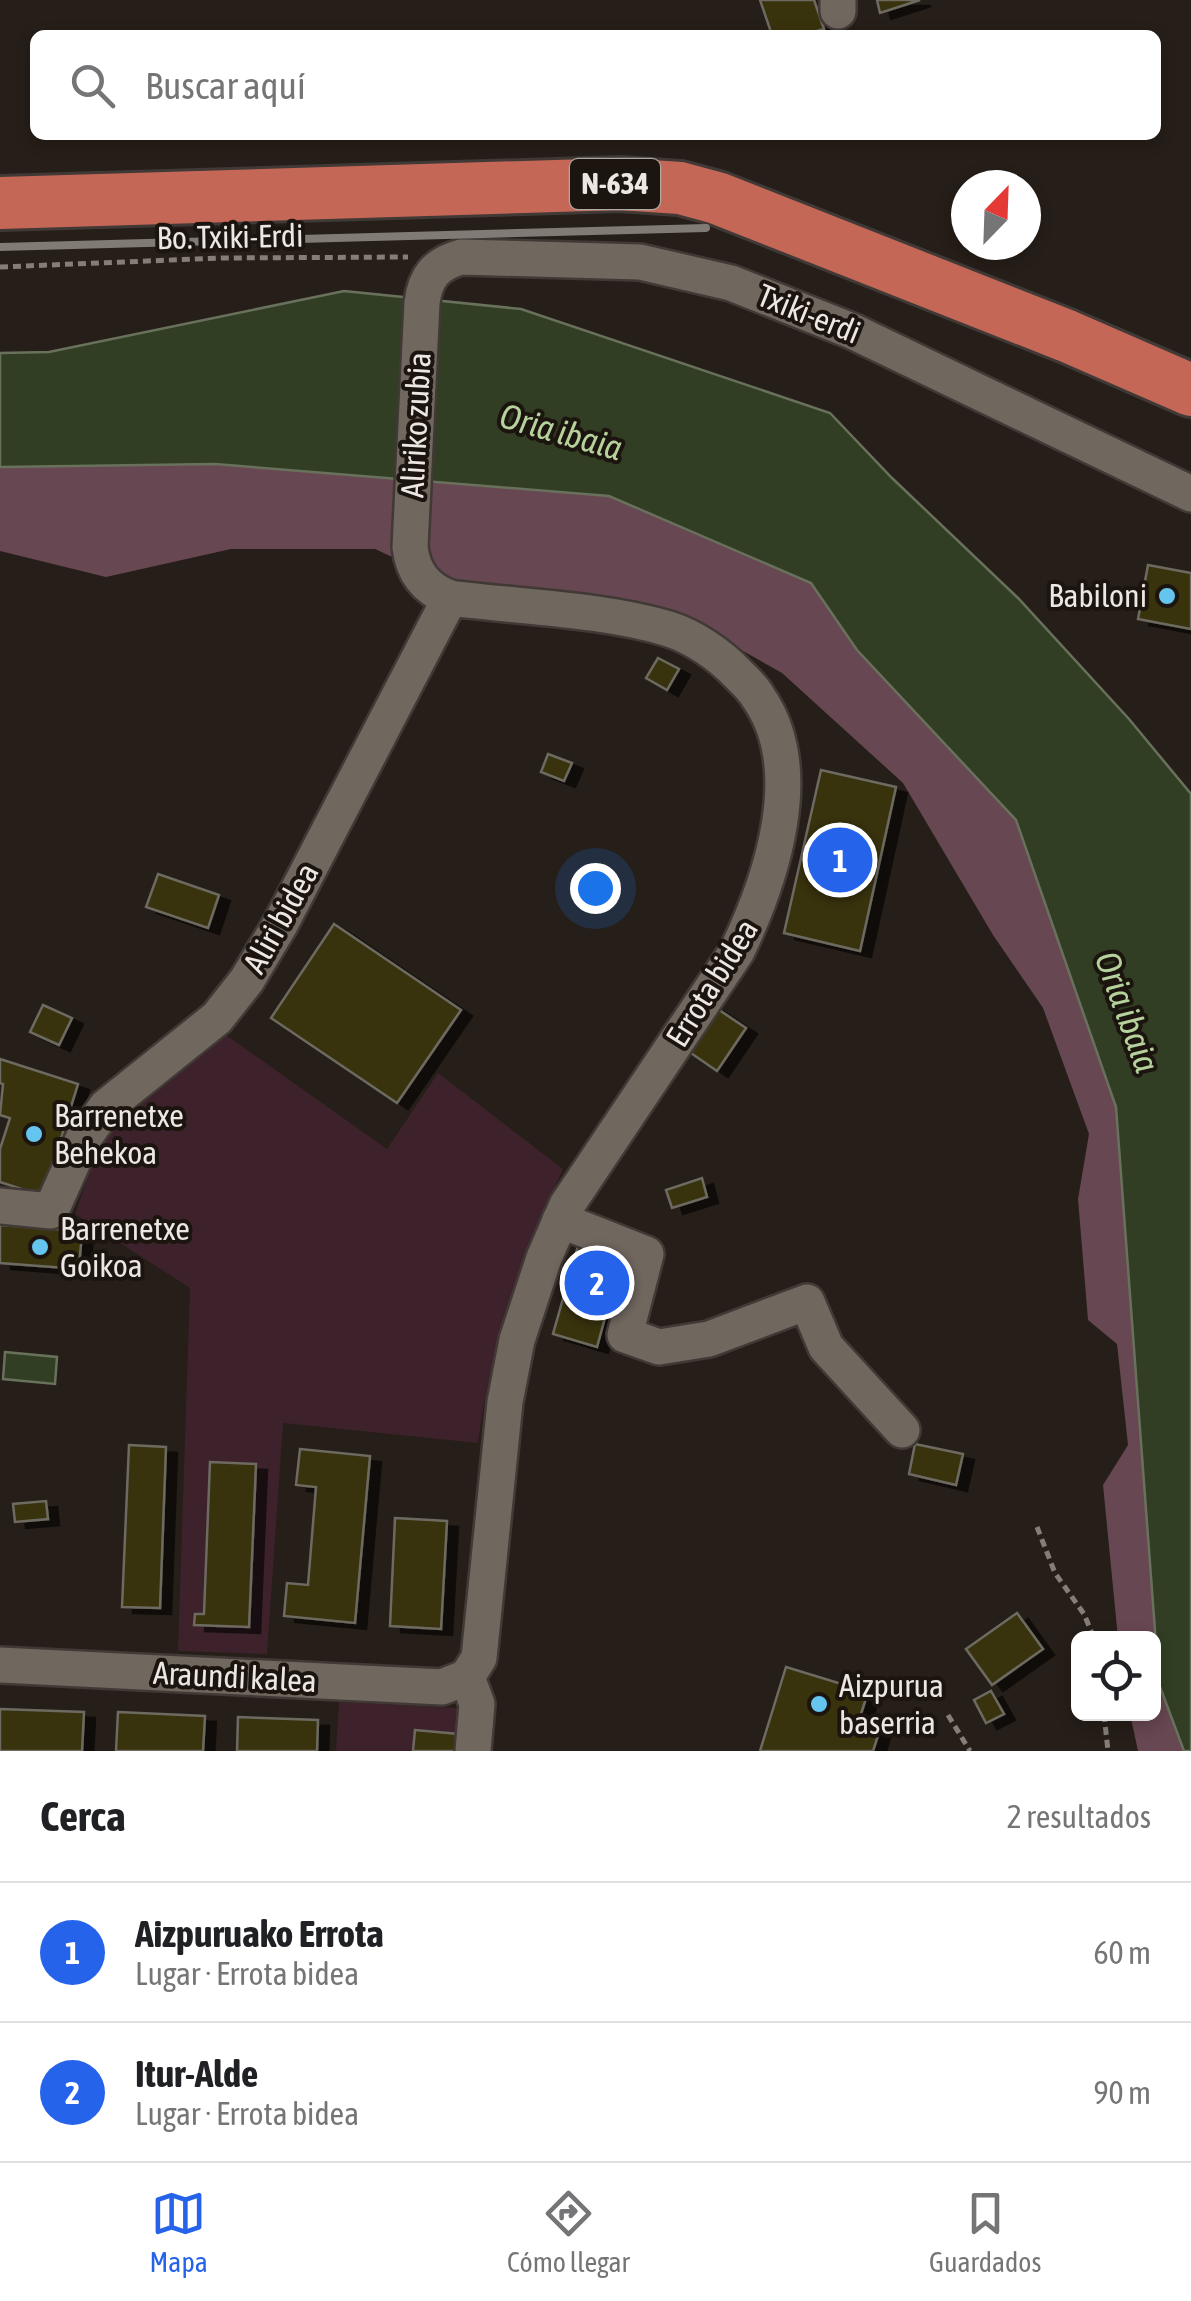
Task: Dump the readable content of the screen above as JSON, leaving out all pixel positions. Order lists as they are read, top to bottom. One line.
{"streets":{"highway":["N-634"],"street":["Txiki-erdi","Aliriko zubia","Aliri bidea","Errota bidea","Araundi kalea"],"path":["Bo. Txiki-Erdi"]},"crossings":[["Bo. Txiki-Erdi","Txiki-erdi"],["Bo. Txiki-Erdi","Aliriko zubia"],["Txiki-erdi","Aliriko zubia"],["Aliriko zubia","Aliri bidea"],["Aliriko zubia","Errota bidea"],["Aliri bidea","Errota bidea"],["Errota bidea","Araundi kalea"]],"water":["Oria ibaia"],"places":["Babiloni","Barrenetxe Behekoa","Barrenetxe Goikoa","Aizpurua baserria"],"north":"top right","page":{"search":"Buscar aquí","pins":["1","2"],"heading":["Cerca","2 resultados"],"list":[{"mark":"1","name":"Aizpuruako Errota","note":"Lugar · Errota bidea","value":"60 m"},{"mark":"2","name":"Itur-Alde","note":"Lugar · Errota bidea","value":"90 m"}],"nav":["Mapa","Cómo llegar","Guardados"]}}
